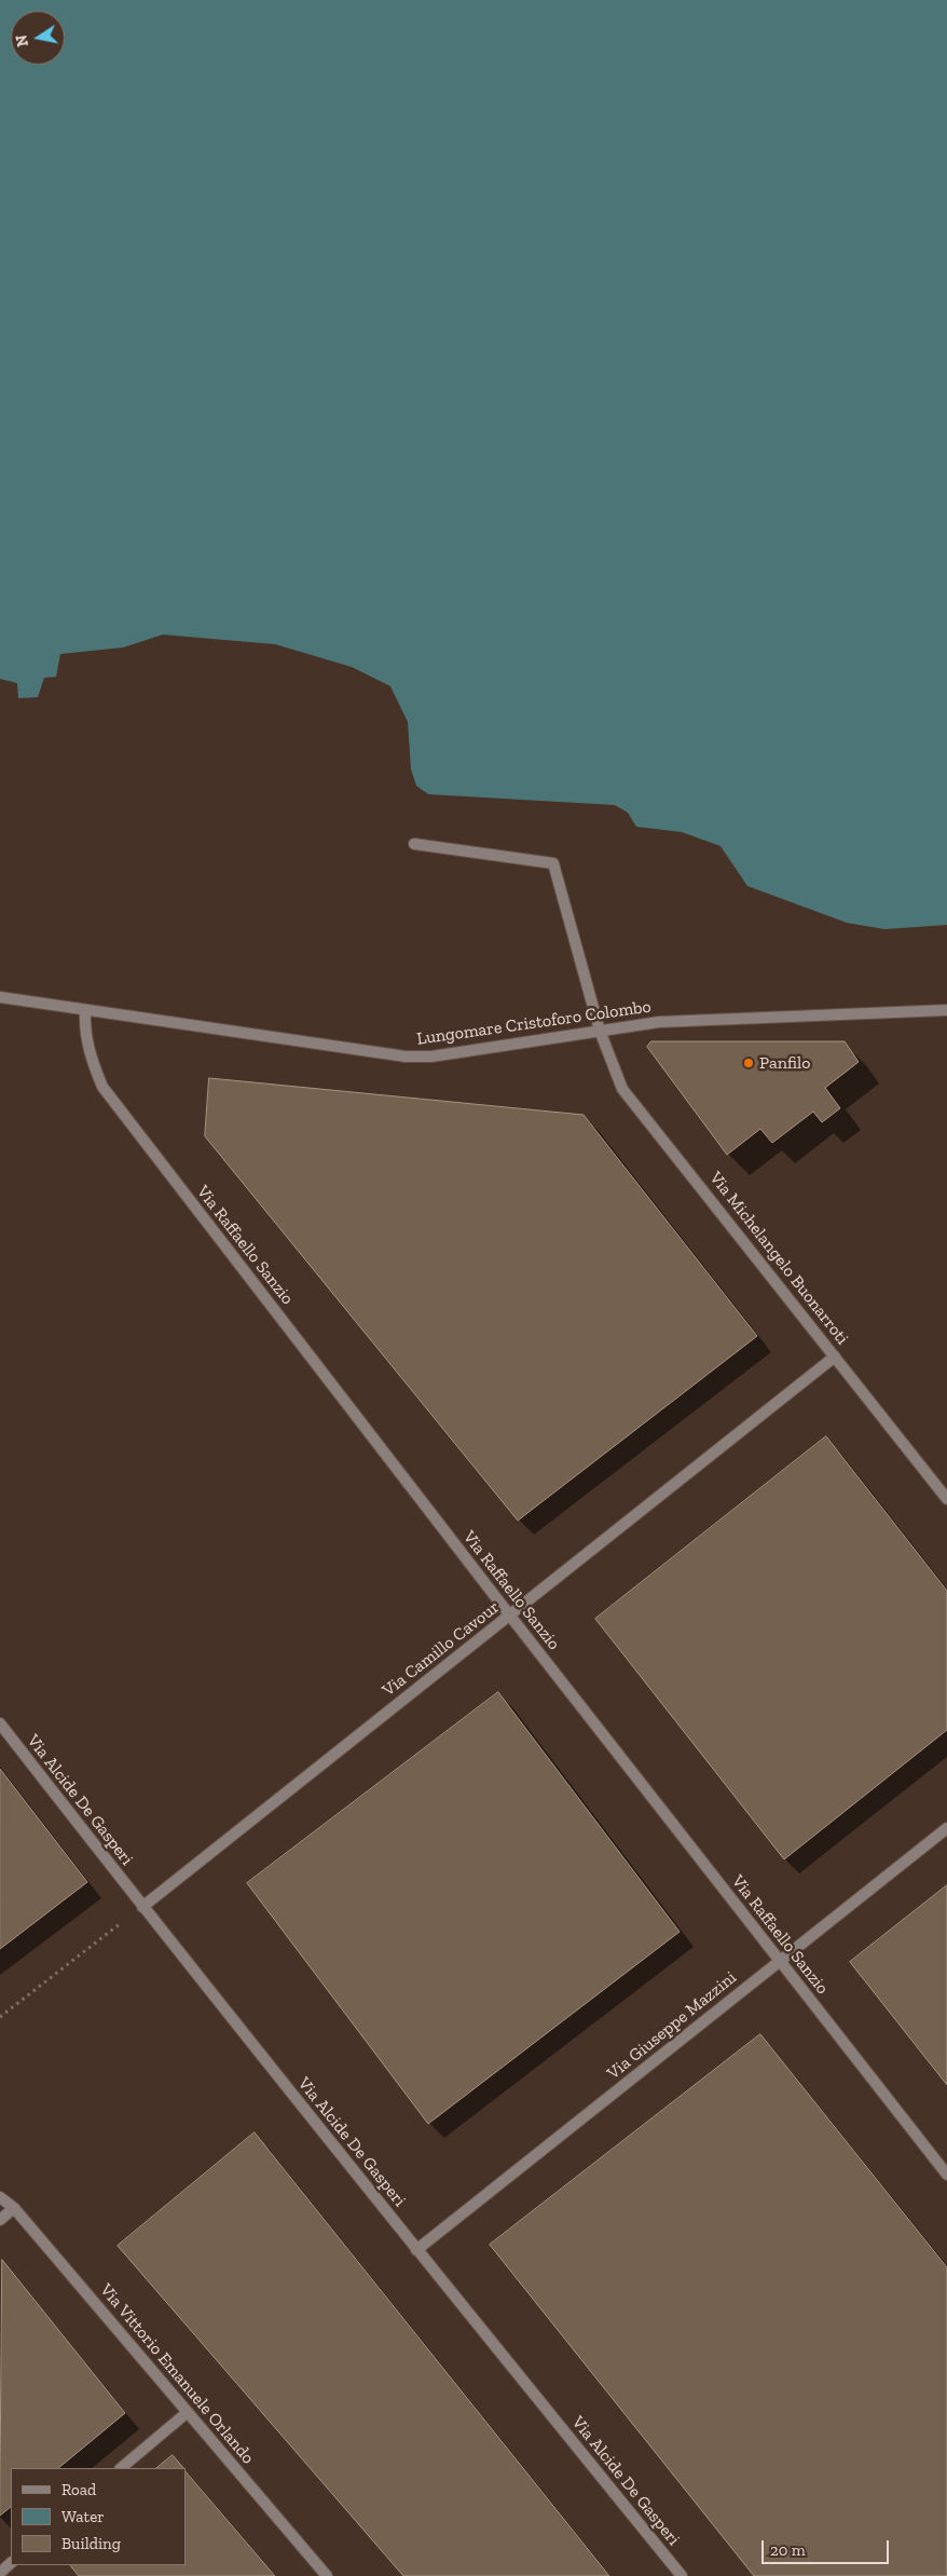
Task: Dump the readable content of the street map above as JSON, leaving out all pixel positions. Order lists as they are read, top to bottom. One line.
{"streets":{"street":["Lungomare Cristoforo Colombo","Via Raffaello Sanzio","Via Michelangelo Buonarroti","Via Camillo Cavour","Via Alcide De Gasperi","Via Giuseppe Mazzini","Via Vittorio Emanuele Orlando"]},"crossings":[["Lungomare Cristoforo Colombo","Via Raffaello Sanzio"],["Lungomare Cristoforo Colombo","Via Michelangelo Buonarroti"],["Via Raffaello Sanzio","Via Camillo Cavour"],["Via Raffaello Sanzio","Via Giuseppe Mazzini"],["Via Michelangelo Buonarroti","Via Camillo Cavour"],["Via Camillo Cavour","Via Alcide De Gasperi"],["Via Alcide De Gasperi","Via Giuseppe Mazzini"]],"places":["Panfilo"],"legend":["Road","Water","Building"],"scale_bar":"20 m","north":"left"}
